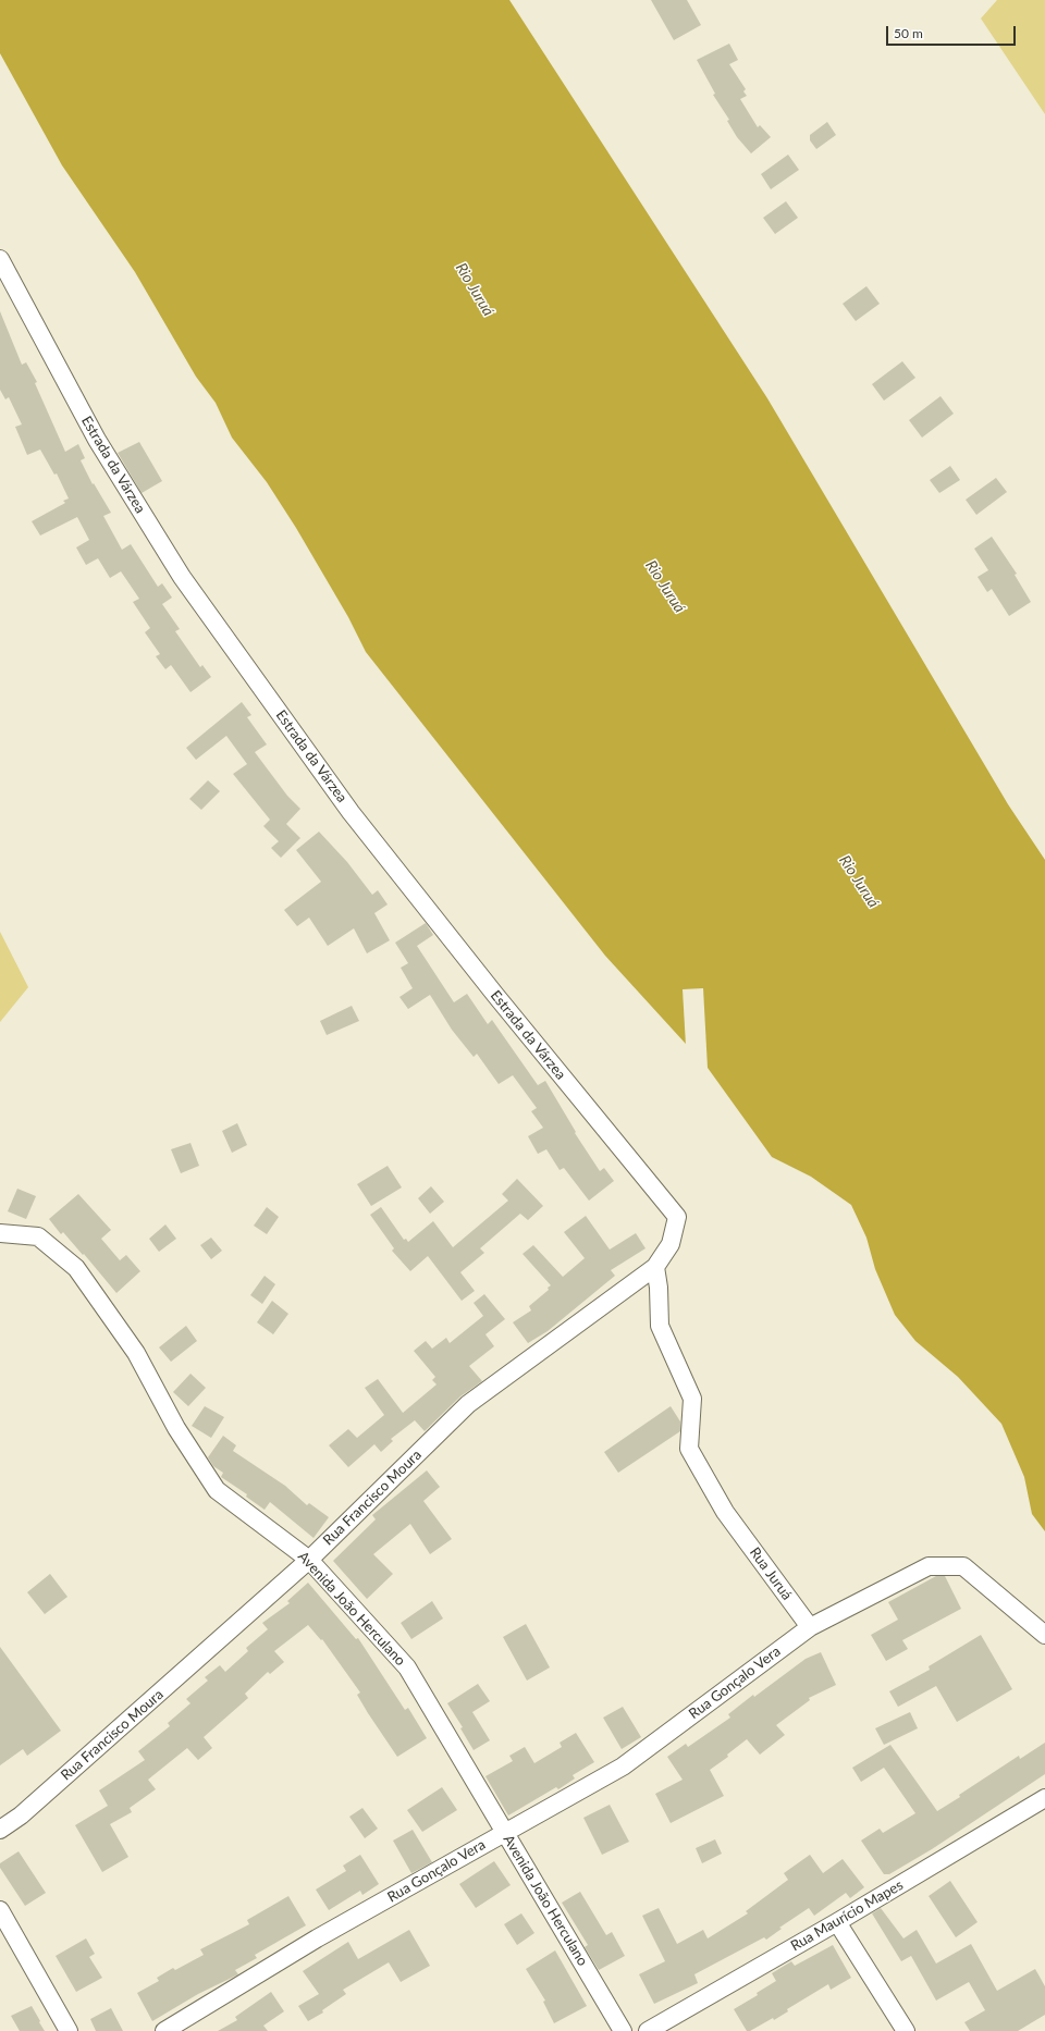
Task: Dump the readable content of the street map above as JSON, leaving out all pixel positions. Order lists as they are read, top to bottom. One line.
{"streets":{"street":["Estrada da Várzea","Rua Francisco Moura","Rua Juruá","Avenida João Herculano","Rua Gonçalo Vera","Rua Maurício Mapes"]},"crossings":[["Estrada da Várzea","Rua Francisco Moura"],["Rua Francisco Moura","Rua Juruá"],["Rua Francisco Moura","Avenida João Herculano"],["Rua Juruá","Rua Gonçalo Vera"],["Avenida João Herculano","Rua Gonçalo Vera"]],"water":["Rio Juruá"],"scale_bar":"50 m"}
